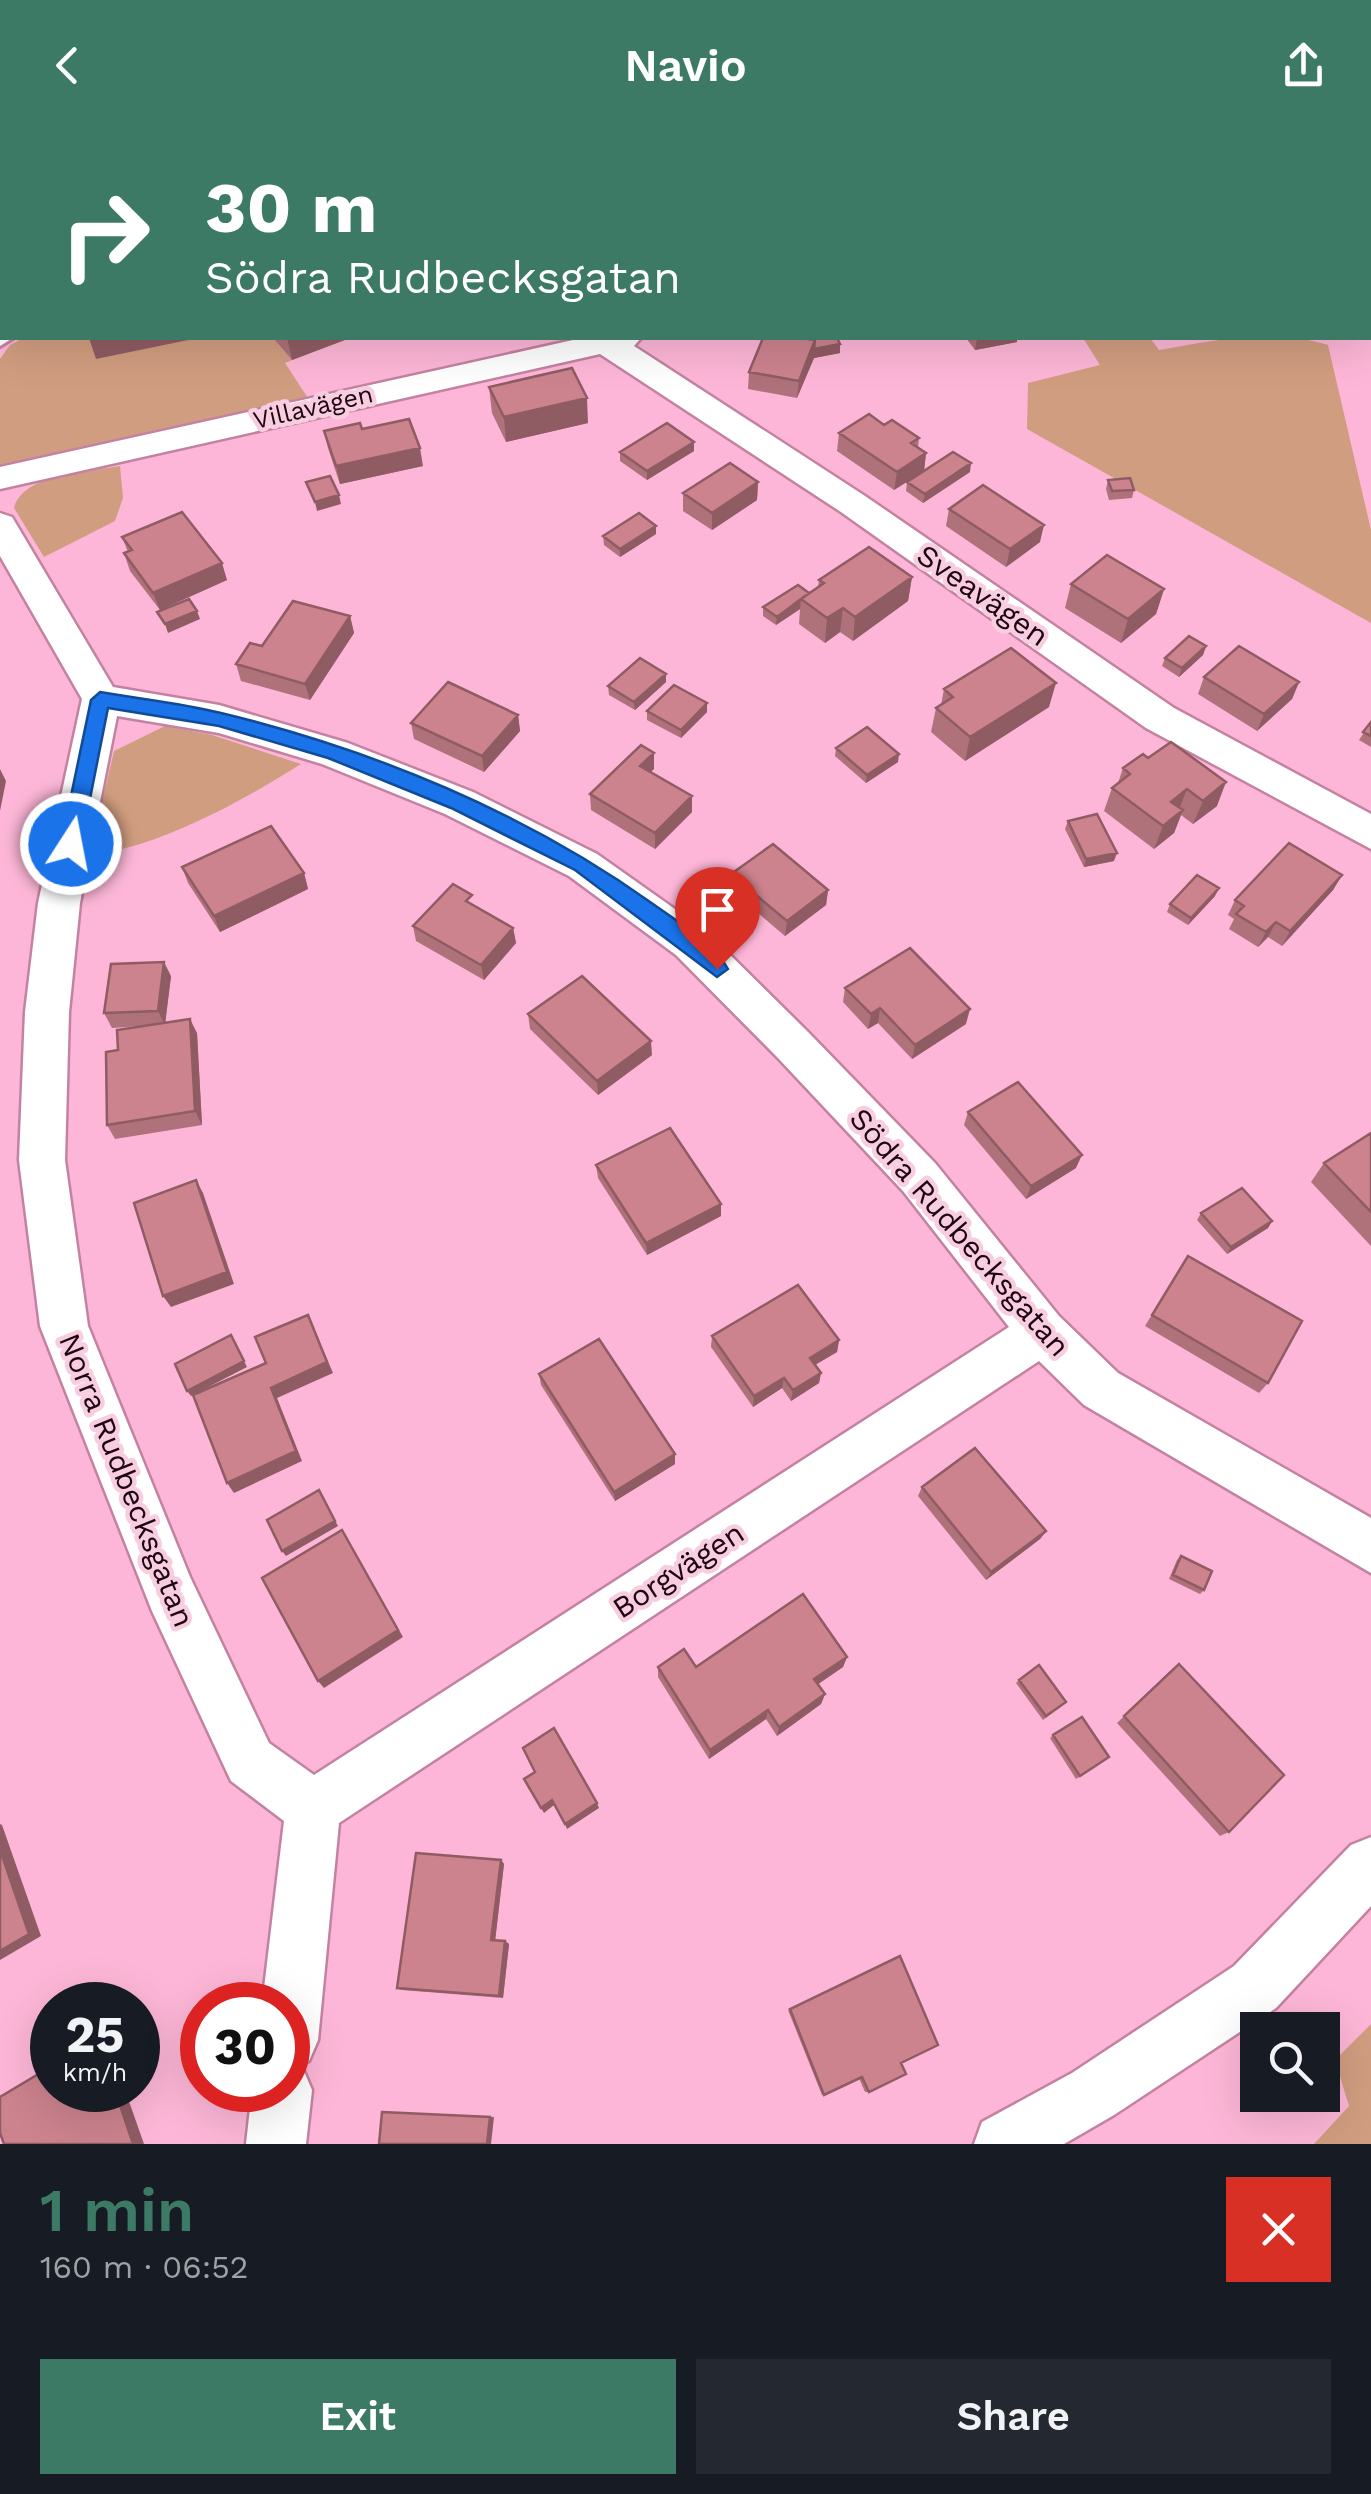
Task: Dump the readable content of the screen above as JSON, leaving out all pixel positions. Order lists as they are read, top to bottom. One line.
{"streets":{"street":["Villavägen","Sveavägen","Södra Rudbecksgatan","Norra Rudbecksgatan","Borgvägen"]},"crossings":[["Villavägen","Sveavägen"],["Södra Rudbecksgatan","Norra Rudbecksgatan"],["Södra Rudbecksgatan","Borgvägen"],["Norra Rudbecksgatan","Borgvägen"]],"page":{"header":"Navio","turn":["30 m","Södra Rudbecksgatan"],"speed":"25 km/h","limit":"30","heading":["1 min","160 m · 06:52"],"buttons":["Exit","Share"]}}
